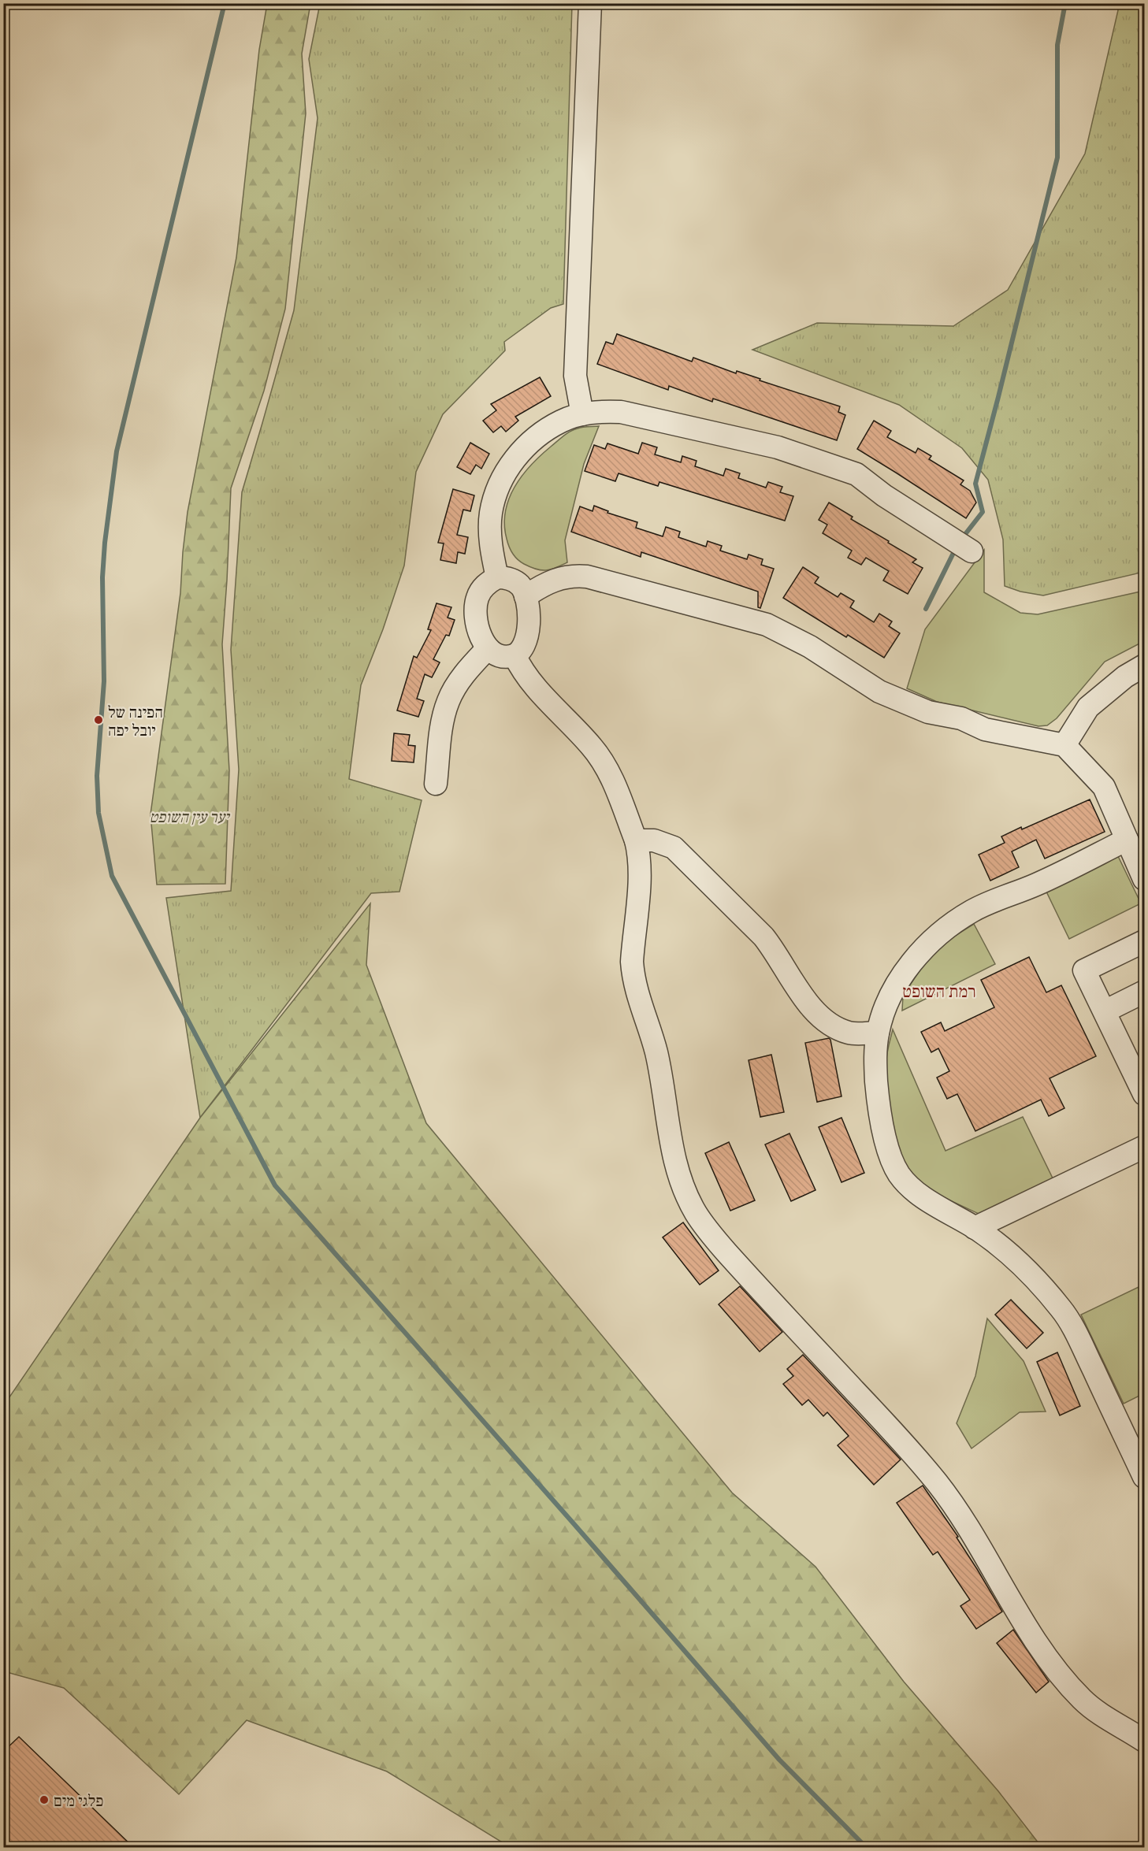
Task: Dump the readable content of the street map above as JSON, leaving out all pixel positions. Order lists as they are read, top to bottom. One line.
{"districts":["רמת השופט"],"parks":["יער עין השופט"],"places":["הפינה של יובל יפה","פלגי מים"]}
